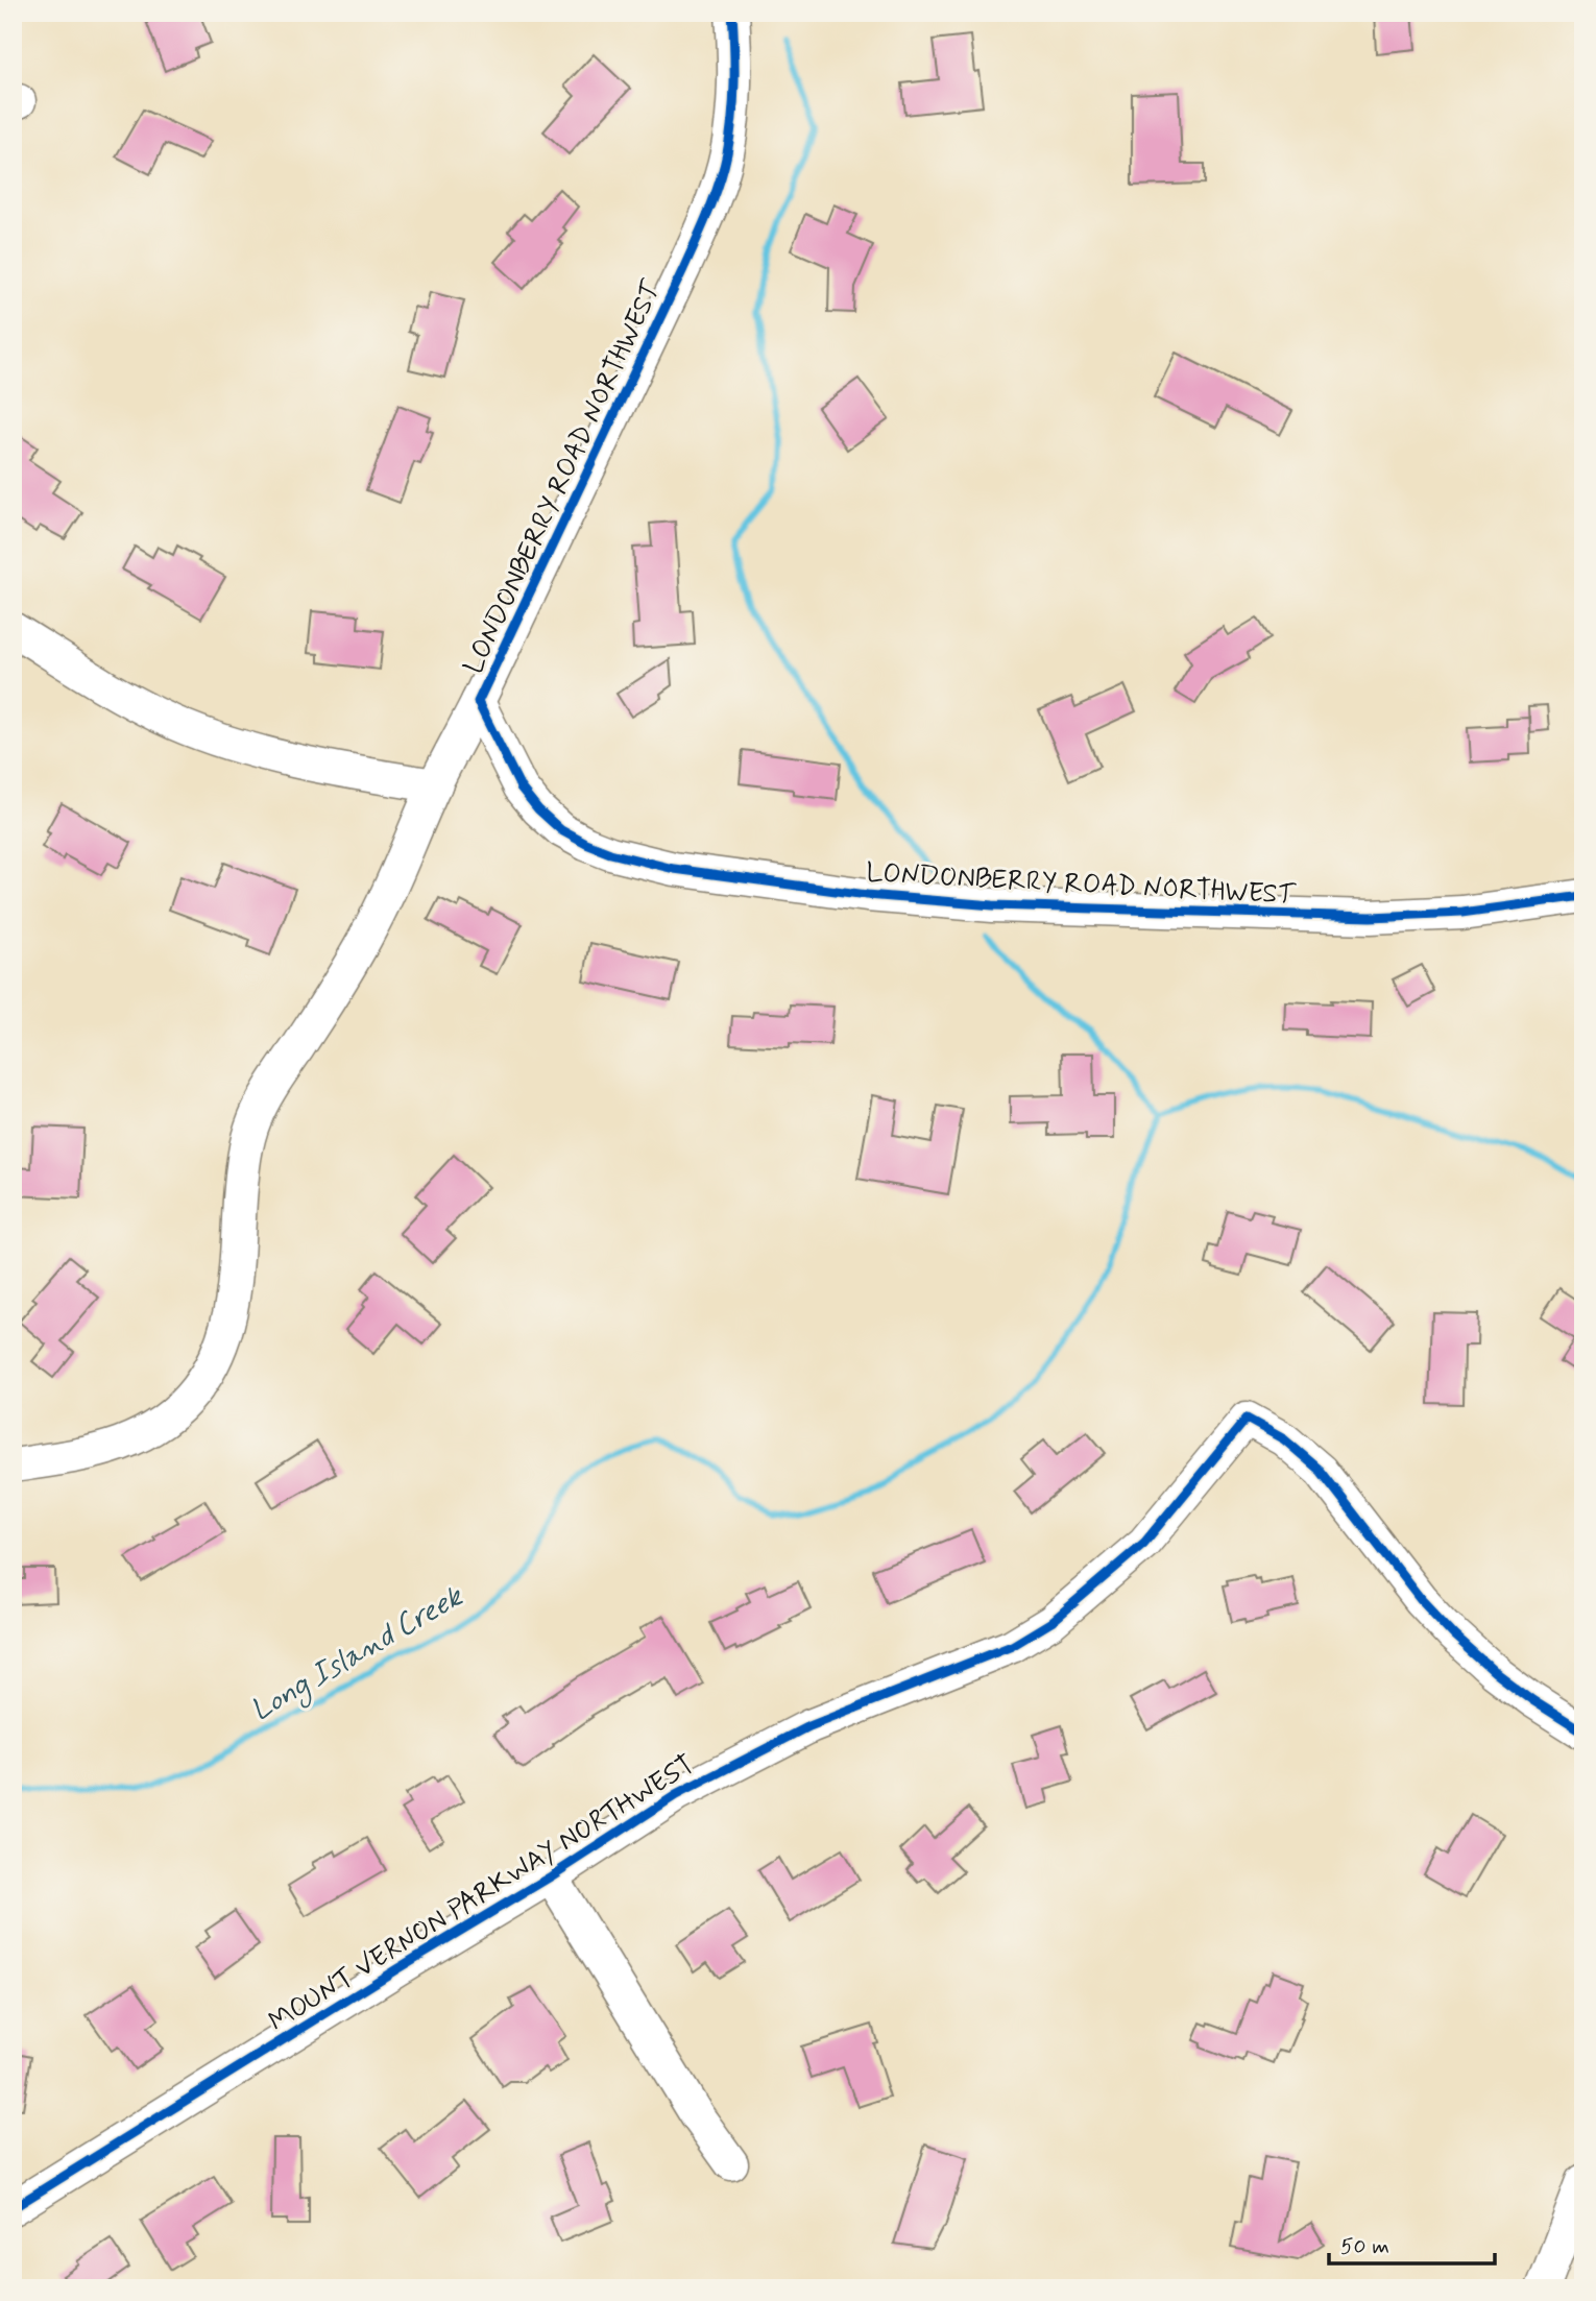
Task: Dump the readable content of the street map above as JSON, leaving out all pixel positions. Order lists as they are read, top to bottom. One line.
{"streets":{"street":["LONDONBERRY ROAD NORTHWEST","MOUNT VERNON PARKWAY NORTHWEST"]},"water":["Long Island Creek"],"scale_bar":"50 m"}
